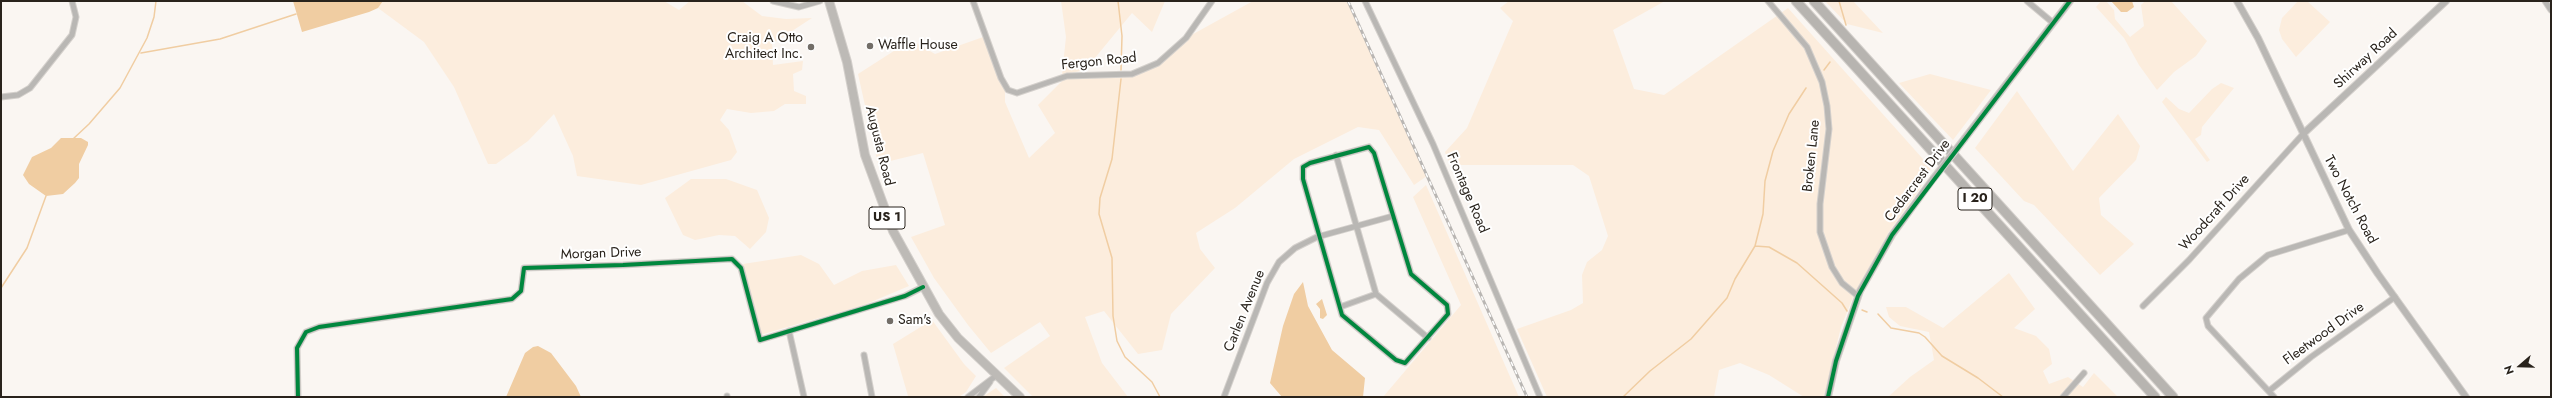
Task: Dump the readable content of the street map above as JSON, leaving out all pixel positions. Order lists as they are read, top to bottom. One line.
{"streets":{"highway":["I 20"],"main road":["Augusta Road","US 1"],"street":["Shirway Road","Fergon Road","Broken Lane","Cedarcrest Drive","Frontage Road","Two Notch Road","Woodcraft Drive","Morgan Drive","Carlen Avenue","Fleetwood Drive"]},"crossings":[["Shirway Road","Two Notch Road"],["Shirway Road","Woodcraft Drive"],["Augusta Road","Morgan Drive"],["Broken Lane","Cedarcrest Drive"],["Two Notch Road","Woodcraft Drive"],["Two Notch Road","Fleetwood Drive"]],"places":["Waffle House","Craig A Otto Architect Inc.","Sam's"],"north":"left"}
